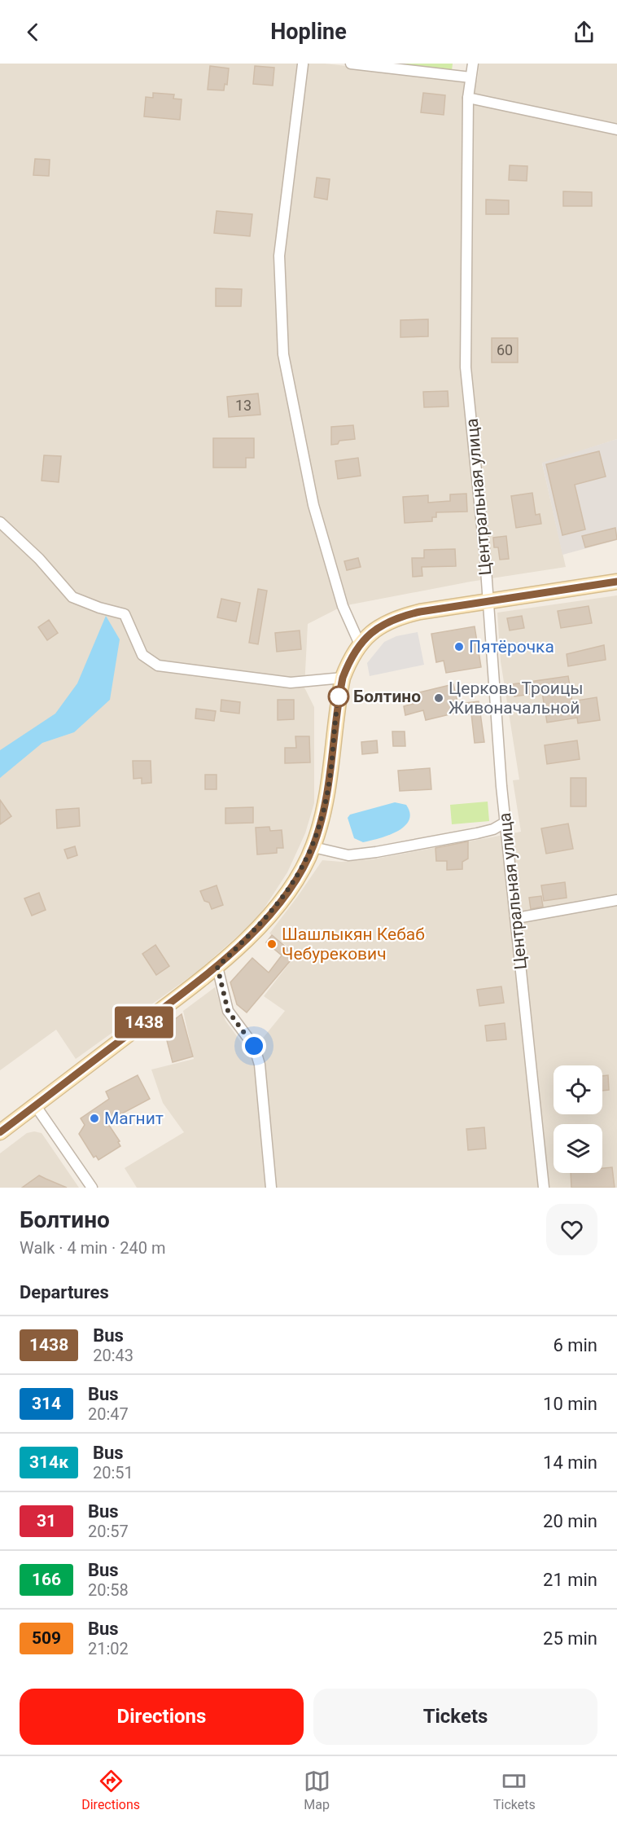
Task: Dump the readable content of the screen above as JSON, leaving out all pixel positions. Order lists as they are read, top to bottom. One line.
{"streets":{"street":["Центральная улица"]},"places":["Пятёрочка","Болтино","Церковь Троицы Живоначальной","Шашлыкян Кебаб Чебурекович","Магнит"],"lines":["bus line 1438"],"house_numbers":["60","13"],"page":{"header":"Hopline","on_map":"1438","heading":[["Болтино","Walk · 4 min · 240 m"],"Departures"],"list":[{"mark":"1438","name":"Bus","note":"20:43","value":"6 min"},{"mark":"314","name":"Bus","note":"20:47","value":"10 min"},{"mark":"314к","name":"Bus","note":"20:51","value":"14 min"},{"mark":"31","name":"Bus","note":"20:57","value":"20 min"},{"mark":"166","name":"Bus","note":"20:58","value":"21 min"},{"mark":"509","name":"Bus","note":"21:02","value":"25 min"}],"buttons":["Directions","Tickets"],"tabs":["Directions","Map","Tickets"]}}
